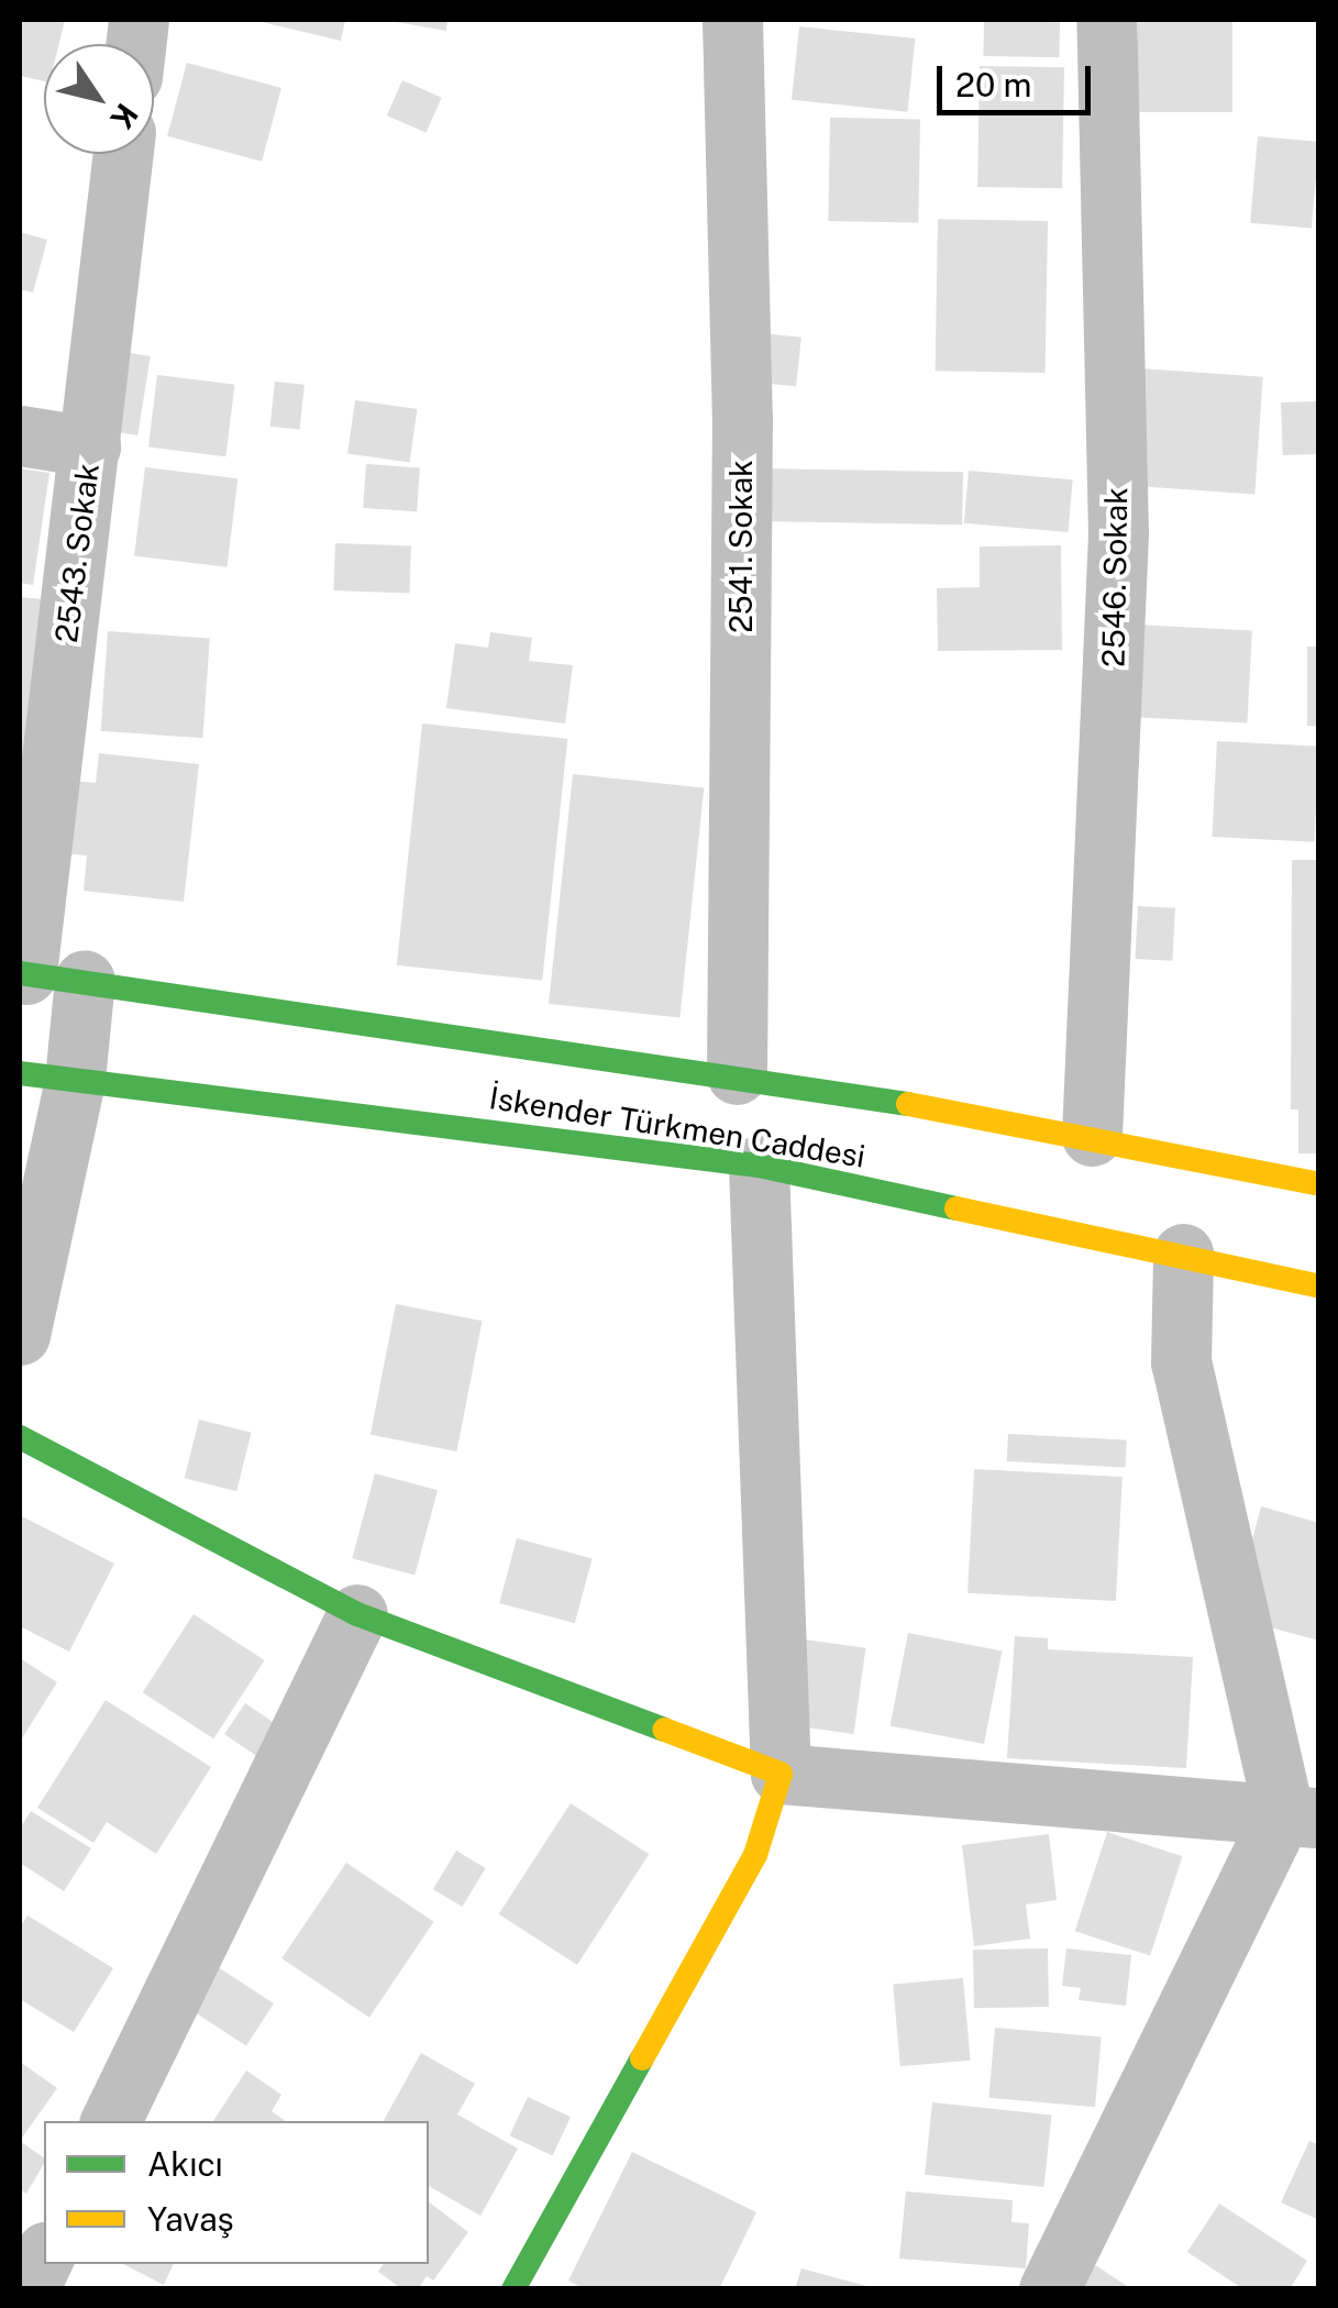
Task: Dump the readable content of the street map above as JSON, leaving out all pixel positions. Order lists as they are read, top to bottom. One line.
{"streets":{"main road":["İskender Türkmen Caddesi"],"street":["2541. Sokak","2543. Sokak","2546. Sokak"]},"crossings":[["2541. Sokak","İskender Türkmen Caddesi"],["2543. Sokak","İskender Türkmen Caddesi"],["2546. Sokak","İskender Türkmen Caddesi"]],"legend":["Akıcı","Yavaş"],"scale_bar":"20 m","north":"bottom right"}
